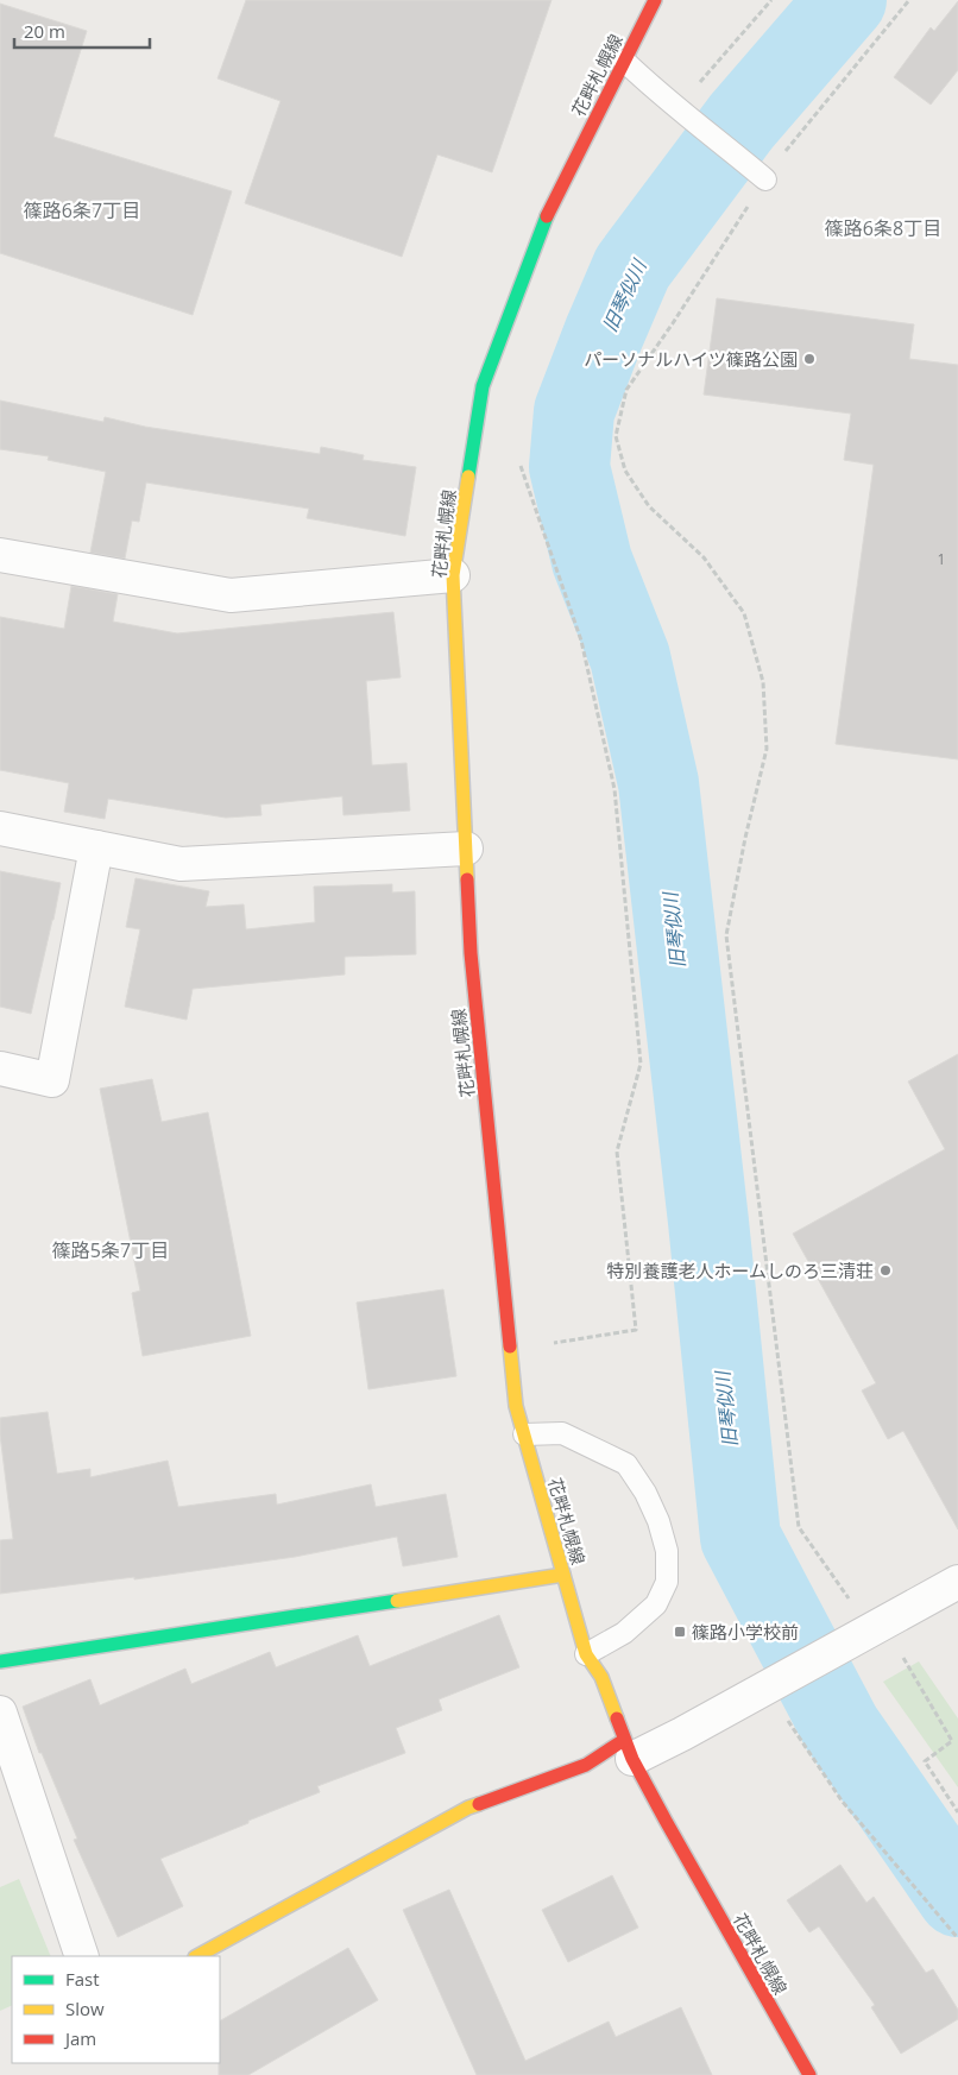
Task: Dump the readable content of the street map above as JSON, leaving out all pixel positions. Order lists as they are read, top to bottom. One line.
{"streets":{"main road":["花畔札幌線"]},"districts":["篠路6条7丁目","篠路6条8丁目","篠路5条7丁目"],"water":["旧琴似川"],"places":{"other":["パーソナルハイツ篠路公園","特別養護老人ホームしのろ三清荘"],"transit":["篠路小学校前"]},"house_numbers":["1"],"legend":["Fast","Slow","Jam"],"scale_bar":"20 m"}
